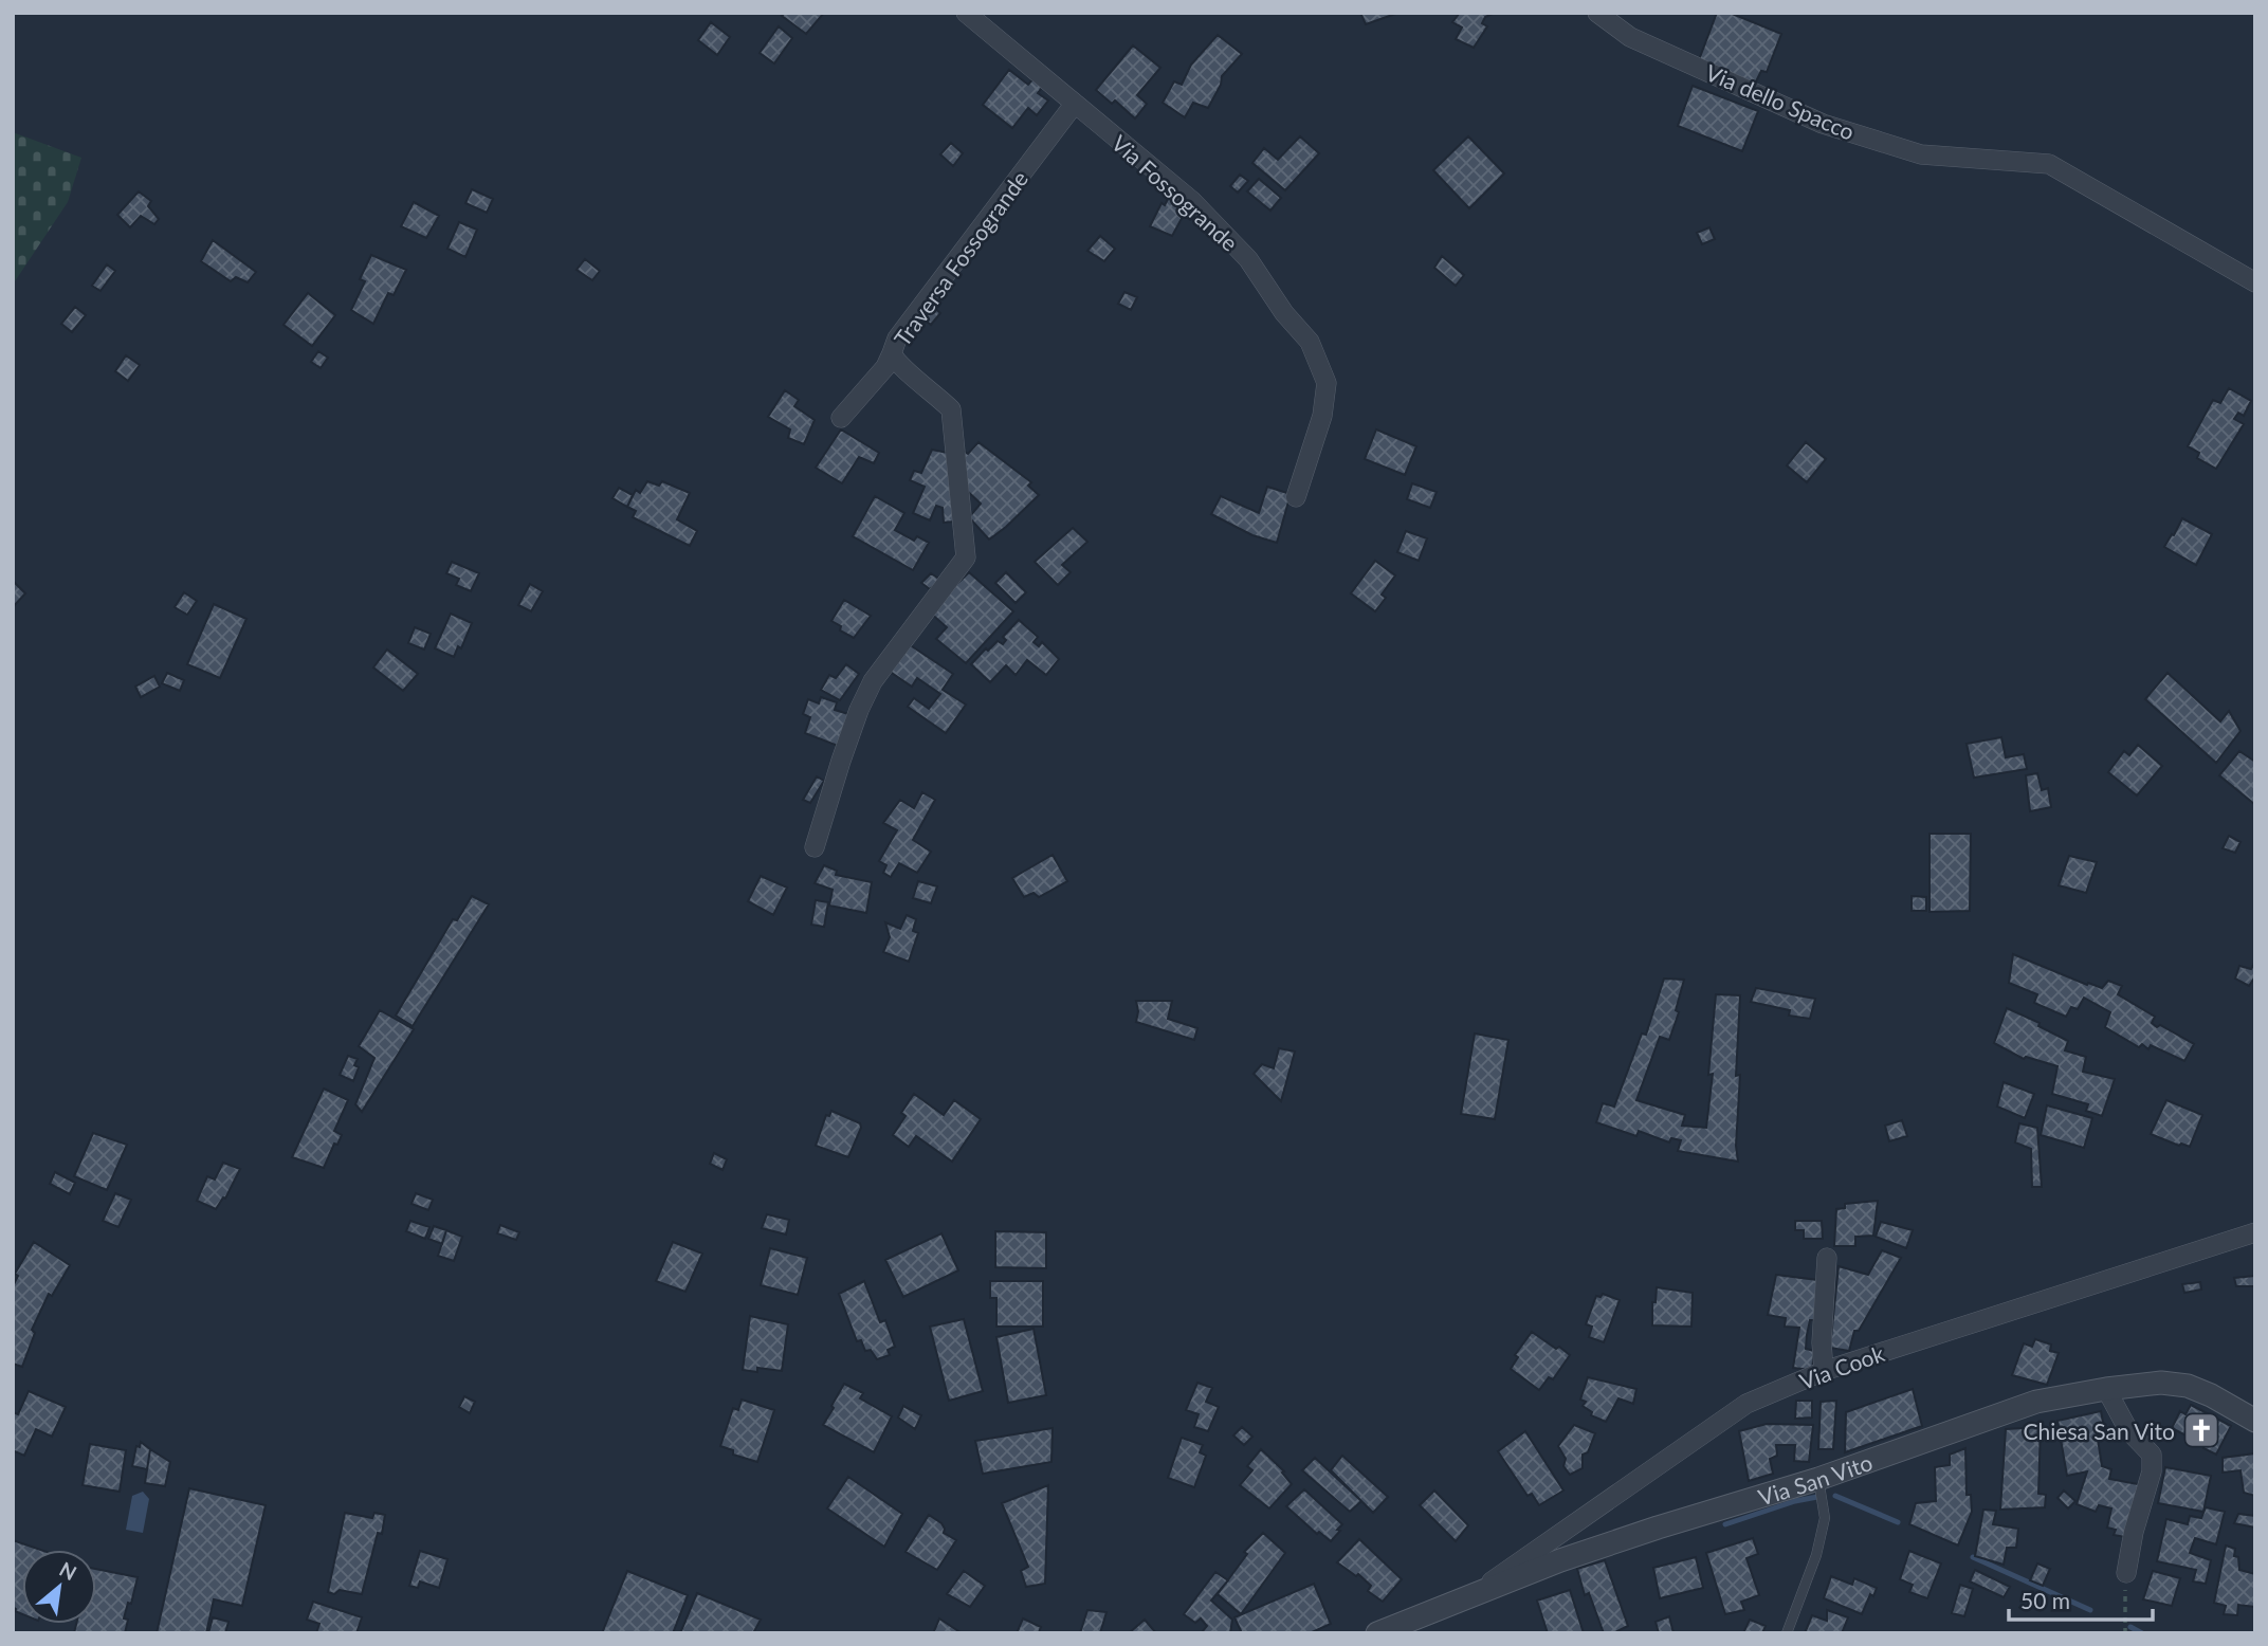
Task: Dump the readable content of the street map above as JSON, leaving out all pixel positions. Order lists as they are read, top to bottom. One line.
{"streets":{"street":["Via dello Spacco","Via Fossogrande","Traversa Fossogrande","Via Cook","Via San Vito"]},"crossings":[["Via Fossogrande","Traversa Fossogrande"],["Via Cook","Via San Vito"]],"places":{"church":["Chiesa San Vito"]},"scale_bar":"50 m","north":"top right"}
